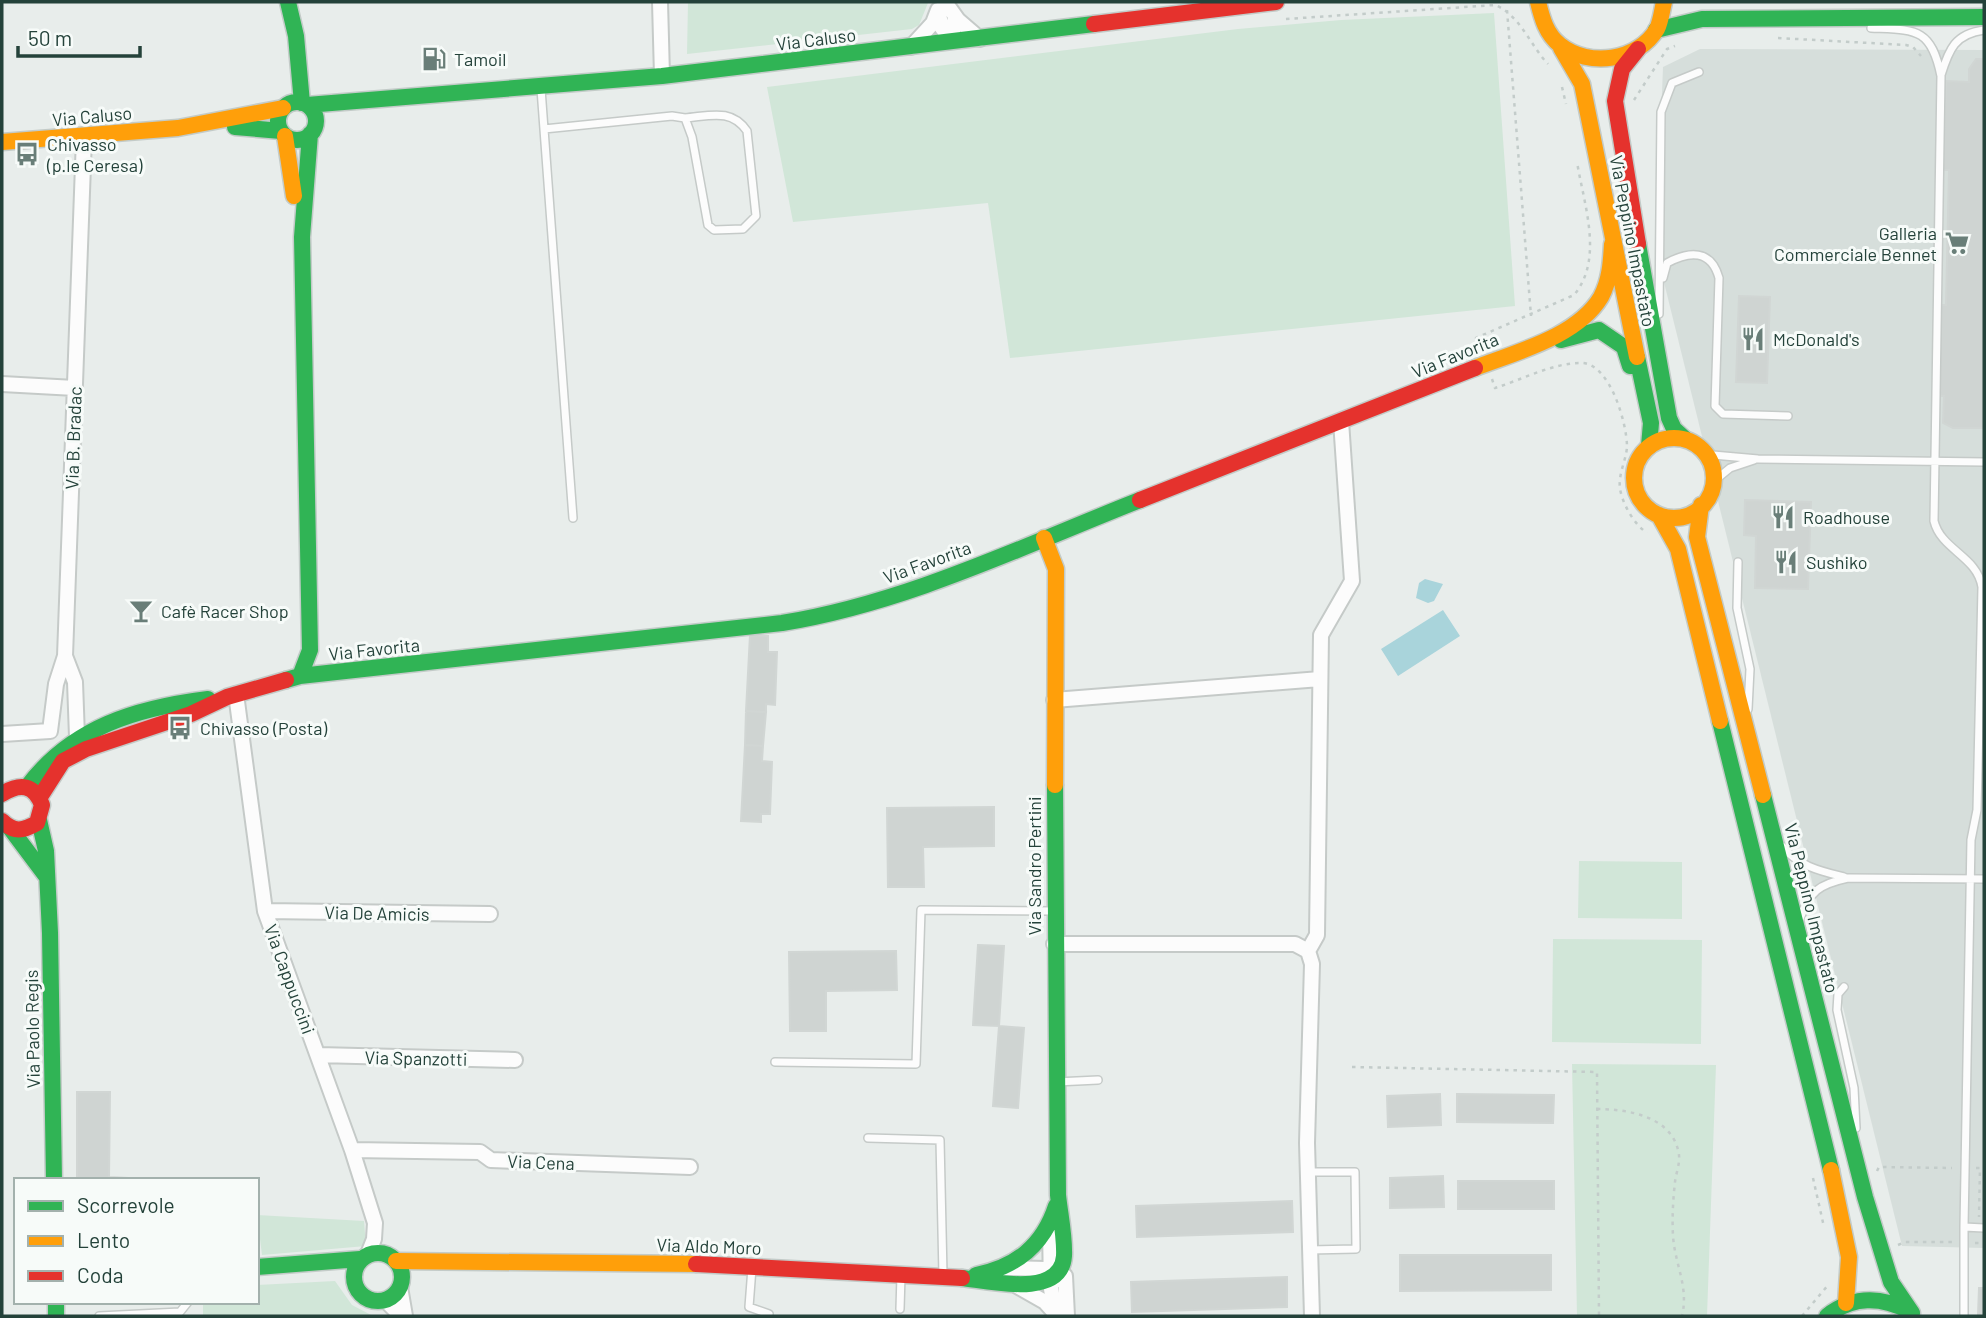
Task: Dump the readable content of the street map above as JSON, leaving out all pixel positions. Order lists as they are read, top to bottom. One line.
{"streets":{"street":["Via Caluso","Via Peppino Impastato","Via Favorita","Via B. Bradac","Via Sandro Pertini","Via De Amicis","Via Cappuccini","Via Paolo Regis","Via Spanzotti","Via Cena","Via Aldo Moro"]},"crossings":[["Via Caluso","Via B. Bradac"],["Via Peppino Impastato","Via Favorita"],["Via Favorita","Via Sandro Pertini"],["Via Favorita","Via Cappuccini"],["Via De Amicis","Via Cappuccini"],["Via Cappuccini","Via Spanzotti"],["Via Cappuccini","Via Cena"],["Via Cappuccini","Via Aldo Moro"]],"places":{"fuel station":["Tamoil"],"bus stop":["Chivasso (p.le Ceresa)","Chivasso (Posta)"],"supermarket":["Galleria Commerciale Bennet"],"restaurant":["McDonald's","Roadhouse","Sushiko"],"bar":["Cafè Racer Shop"]},"legend":["Scorrevole","Lento","Coda"],"scale_bar":"50 m"}
